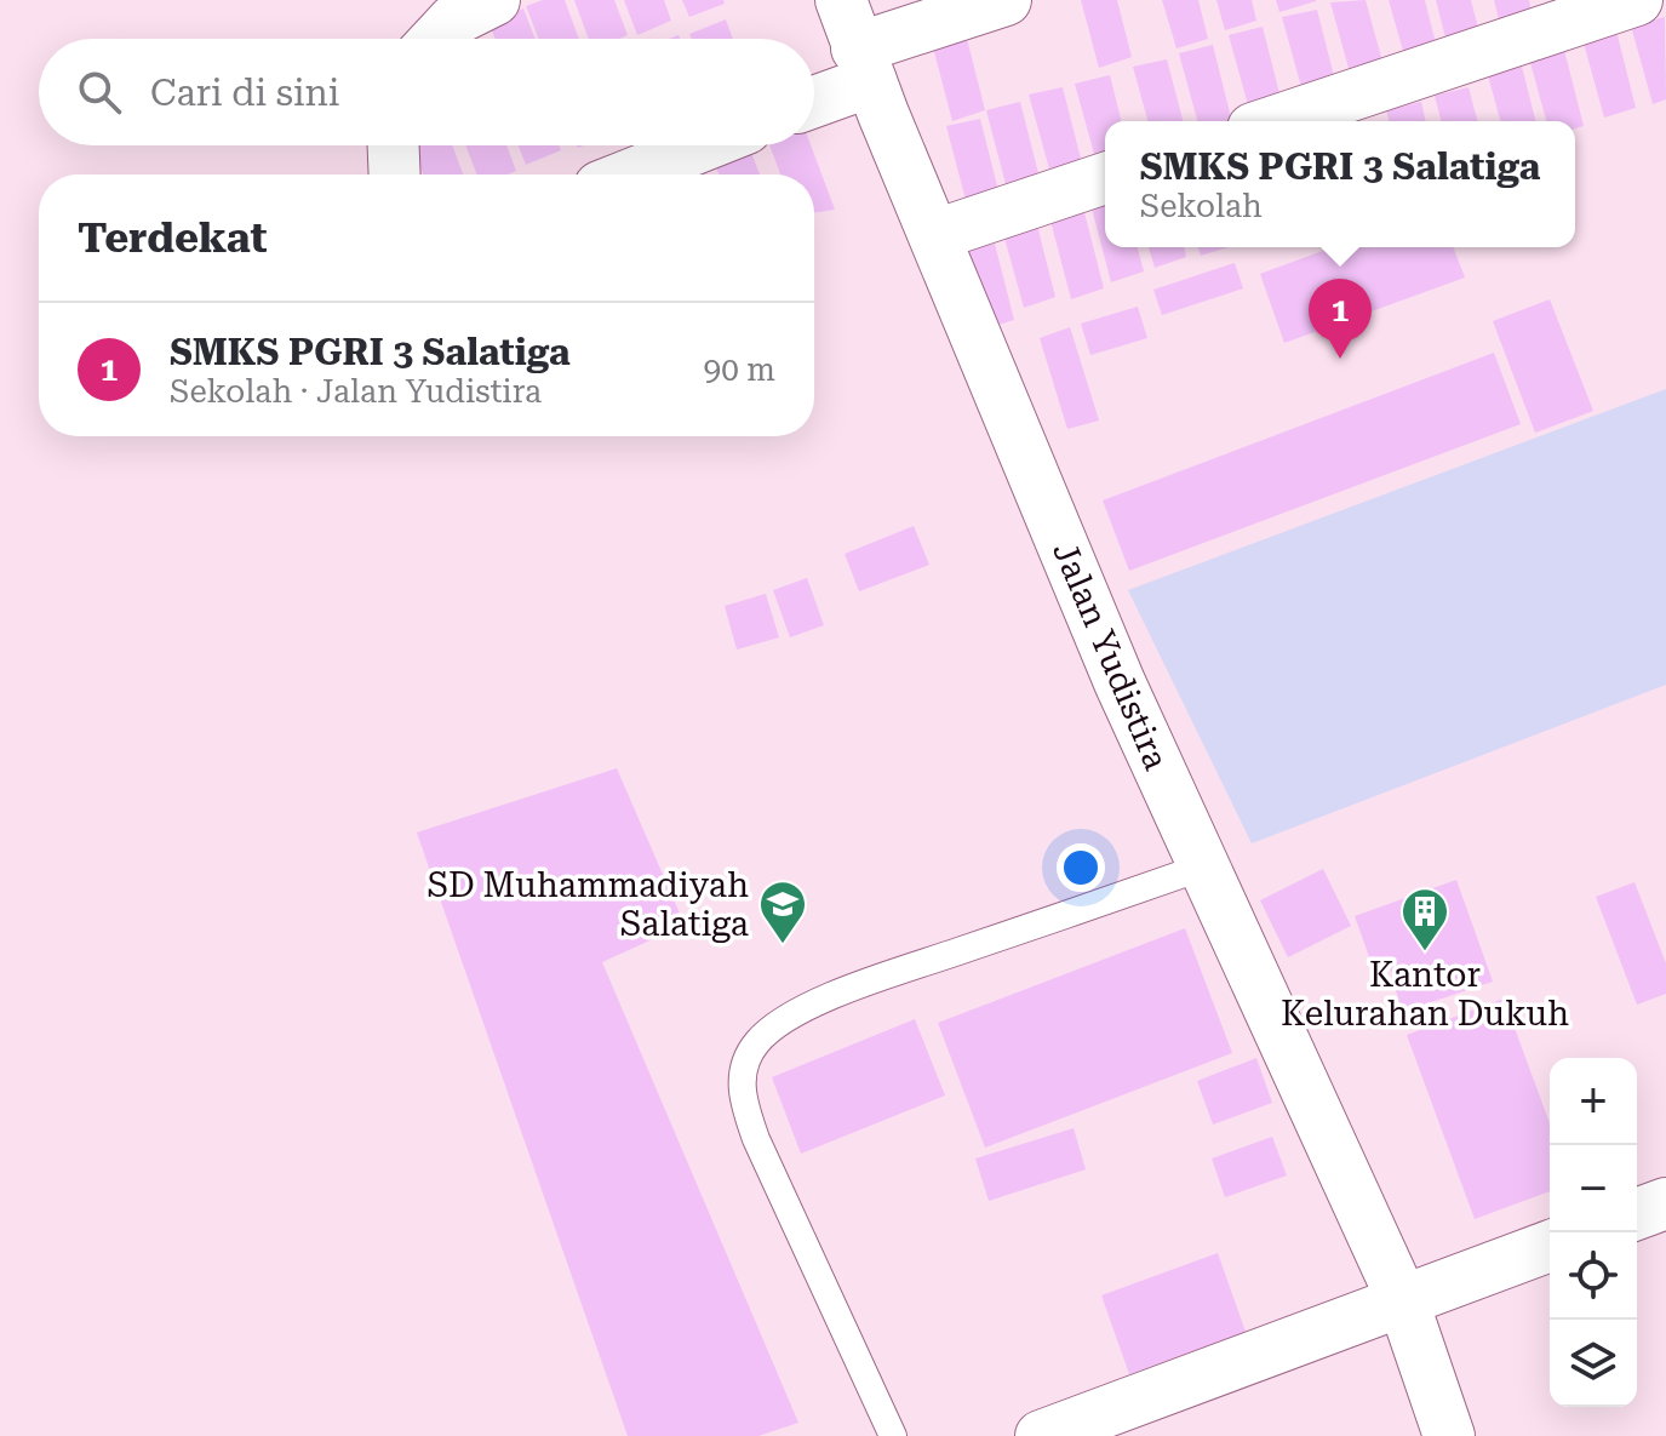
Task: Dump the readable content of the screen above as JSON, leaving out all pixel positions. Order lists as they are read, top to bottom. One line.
{"streets":{"street":["Jalan Yudistira"]},"places":{"school or university":["SD Muhammadiyah Salatiga"],"building":["Kantor Kelurahan Dukuh"]},"page":{"search":"Cari di sini","popup":["SMKS PGRI 3 Salatiga","Sekolah"],"heading":"Terdekat","pins":"1","list":[{"mark":"1","name":"SMKS PGRI 3 Salatiga","note":"Sekolah · Jalan Yudistira","value":"90 m"}],"map_buttons":["+","−"]}}
